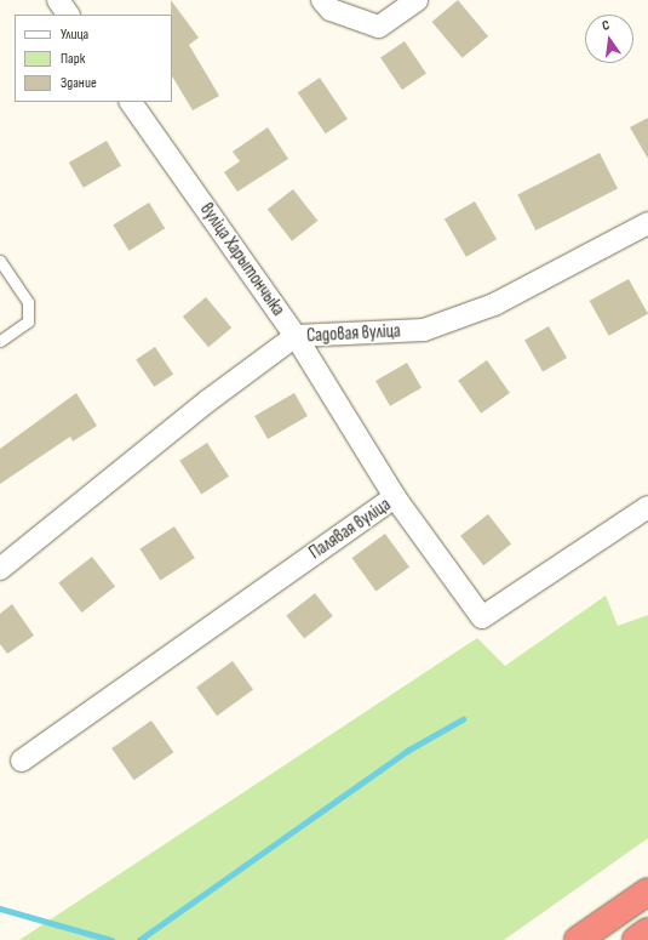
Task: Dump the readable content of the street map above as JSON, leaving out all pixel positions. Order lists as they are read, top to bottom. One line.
{"streets":{"street":["вуліца Харытончыка","Садовая вуліца","Палявая вуліца"]},"crossings":[["вуліца Харытончыка","Садовая вуліца"],["вуліца Харытончыка","Палявая вуліца"]],"legend":["Улица","Парк","Здание"],"north":"top"}
